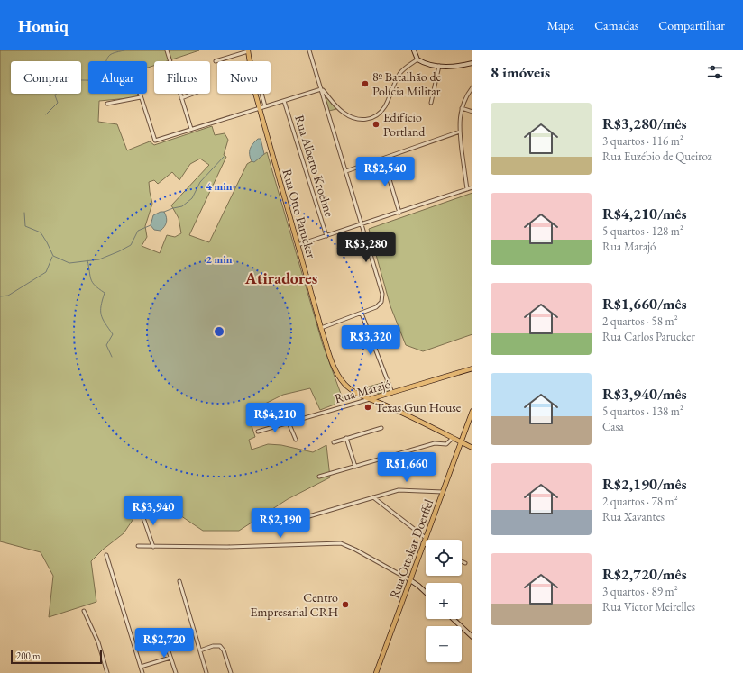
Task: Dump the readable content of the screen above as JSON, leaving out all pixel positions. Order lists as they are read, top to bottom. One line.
{"streets":{"main road":["Rua Otto Parucker","Rua Marajó","Rua Ottokar Doerffel"],"street":["Rua Alberto Kroehne"]},"crossings":[["Rua Otto Parucker","Rua Marajó"],["Rua Otto Parucker","Rua Ottokar Doerffel"]],"districts":["Atiradores"],"places":["8º Batalhão de Polícia Militar","Edifício Portland","Texas Gun House","Centro Empresarial CRH"],"scale_bar":"200 m","page":{"header":"Homiq","nav":["Mapa","Camadas","Compartilhar"],"heading":"8 imóveis","chip":["Comprar","Alugar","Filtros","Novo"],"list":[{"name":"R$3,280/mês","note":"3 quartos · 116 m² · Rua Euzébio de Queiroz"},{"name":"R$4,210/mês","note":"5 quartos · 128 m² · Rua Marajó"},{"name":"R$1,660/mês","note":"2 quartos · 58 m² · Rua Carlos Parucker"},{"name":"R$3,940/mês","note":"5 quartos · 138 m² · Casa"},{"name":"R$2,190/mês","note":"2 quartos · 78 m² · Rua Xavantes"},{"name":"R$2,720/mês","note":"3 quartos · 89 m² · Rua Victor Meirelles"}],"price":["R$2,540","R$3,280","R$3,320","R$4,210","R$1,660","R$3,940","R$2,190","R$2,720"],"map_buttons":["+","−"],"scale":"200 m"},"rings":["4 min","2 min"]}
